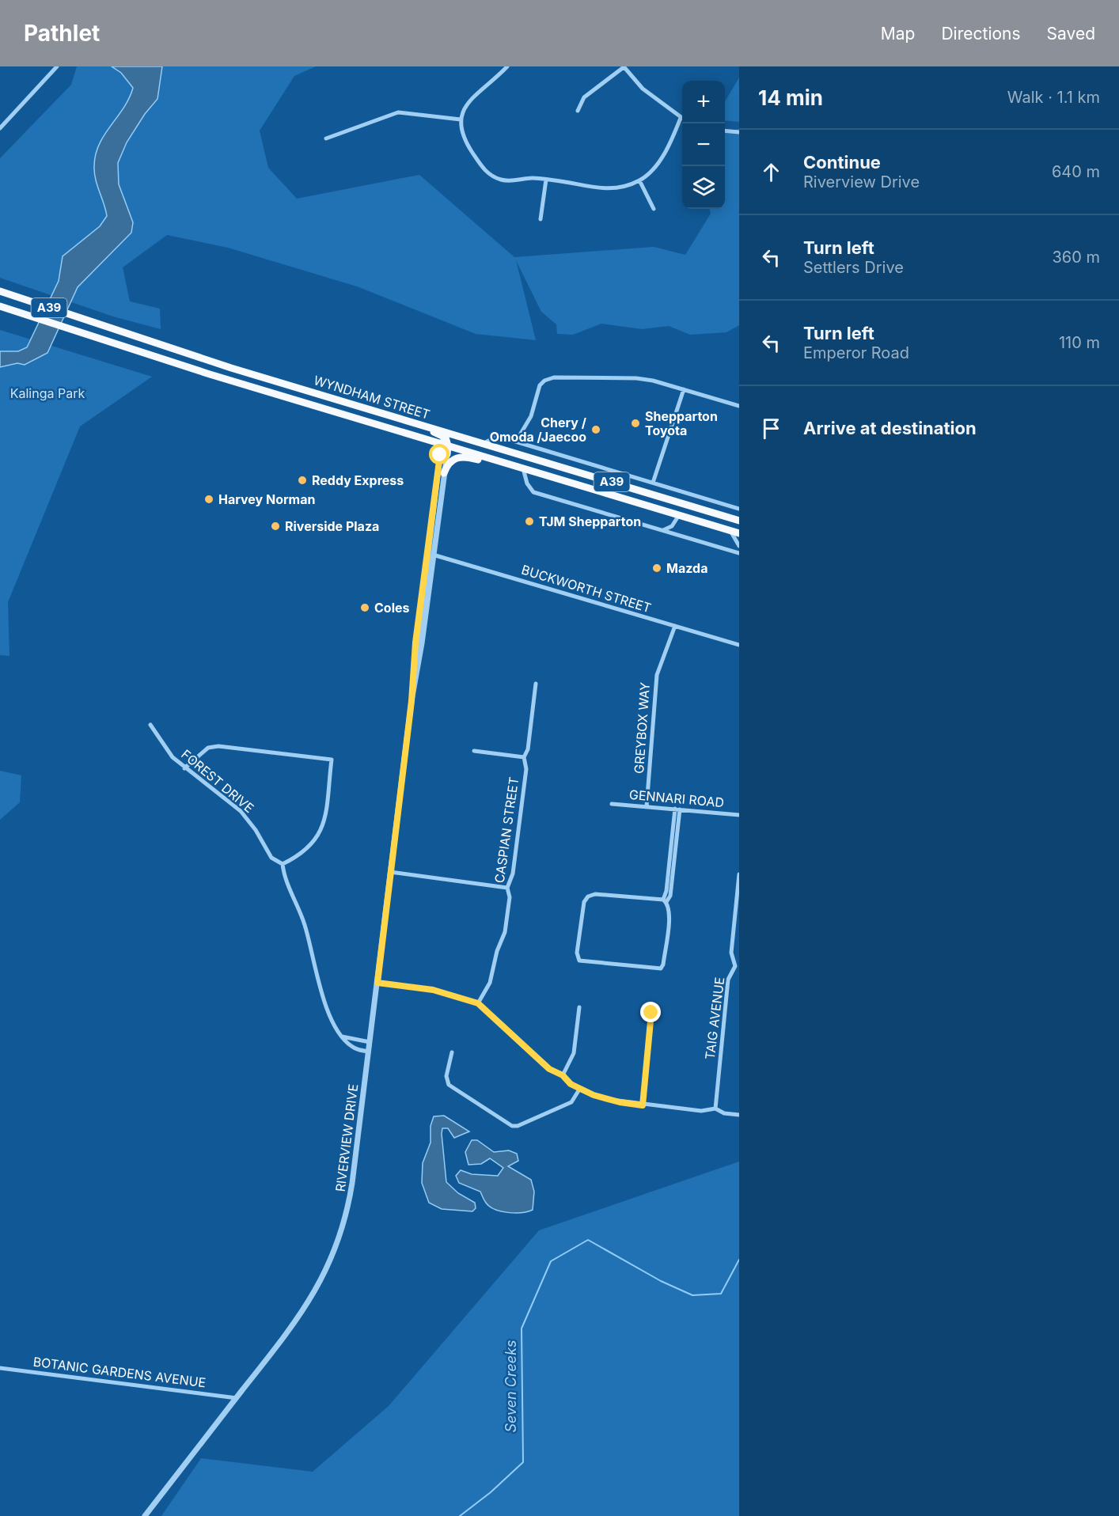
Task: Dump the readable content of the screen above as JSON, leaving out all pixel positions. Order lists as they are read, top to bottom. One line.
{"streets":{"highway":["A39","WYNDHAM STREET"],"street":["BUCKWORTH STREET","GREYBOX WAY","FOREST DRIVE","GENNARI ROAD","CASPIAN STREET","TAIG AVENUE","RIVERVIEW DRIVE","BOTANIC GARDENS AVENUE"]},"crossings":[["BUCKWORTH STREET","GREYBOX WAY"],["BUCKWORTH STREET","RIVERVIEW DRIVE"],["GREYBOX WAY","GENNARI ROAD"],["RIVERVIEW DRIVE","BOTANIC GARDENS AVENUE"]],"water":["Seven Creeks"],"parks":["Kalinga Park"],"places":["Shepparton Toyota","Chery / Omoda /Jaecoo","Reddy Express","Harvey Norman","TJM Shepparton","Riverside Plaza","Mazda","Coles"],"page":{"header":"Pathlet","nav":["Map","Directions","Saved"],"heading":["14 min","Walk · 1.1 km"],"map_buttons":["+","−"],"list":[["Continue","Riverview Drive","640 m"],["Turn left","Settlers Drive","360 m"],["Turn left","Emperor Road","110 m"],"Arrive at destination"]}}
